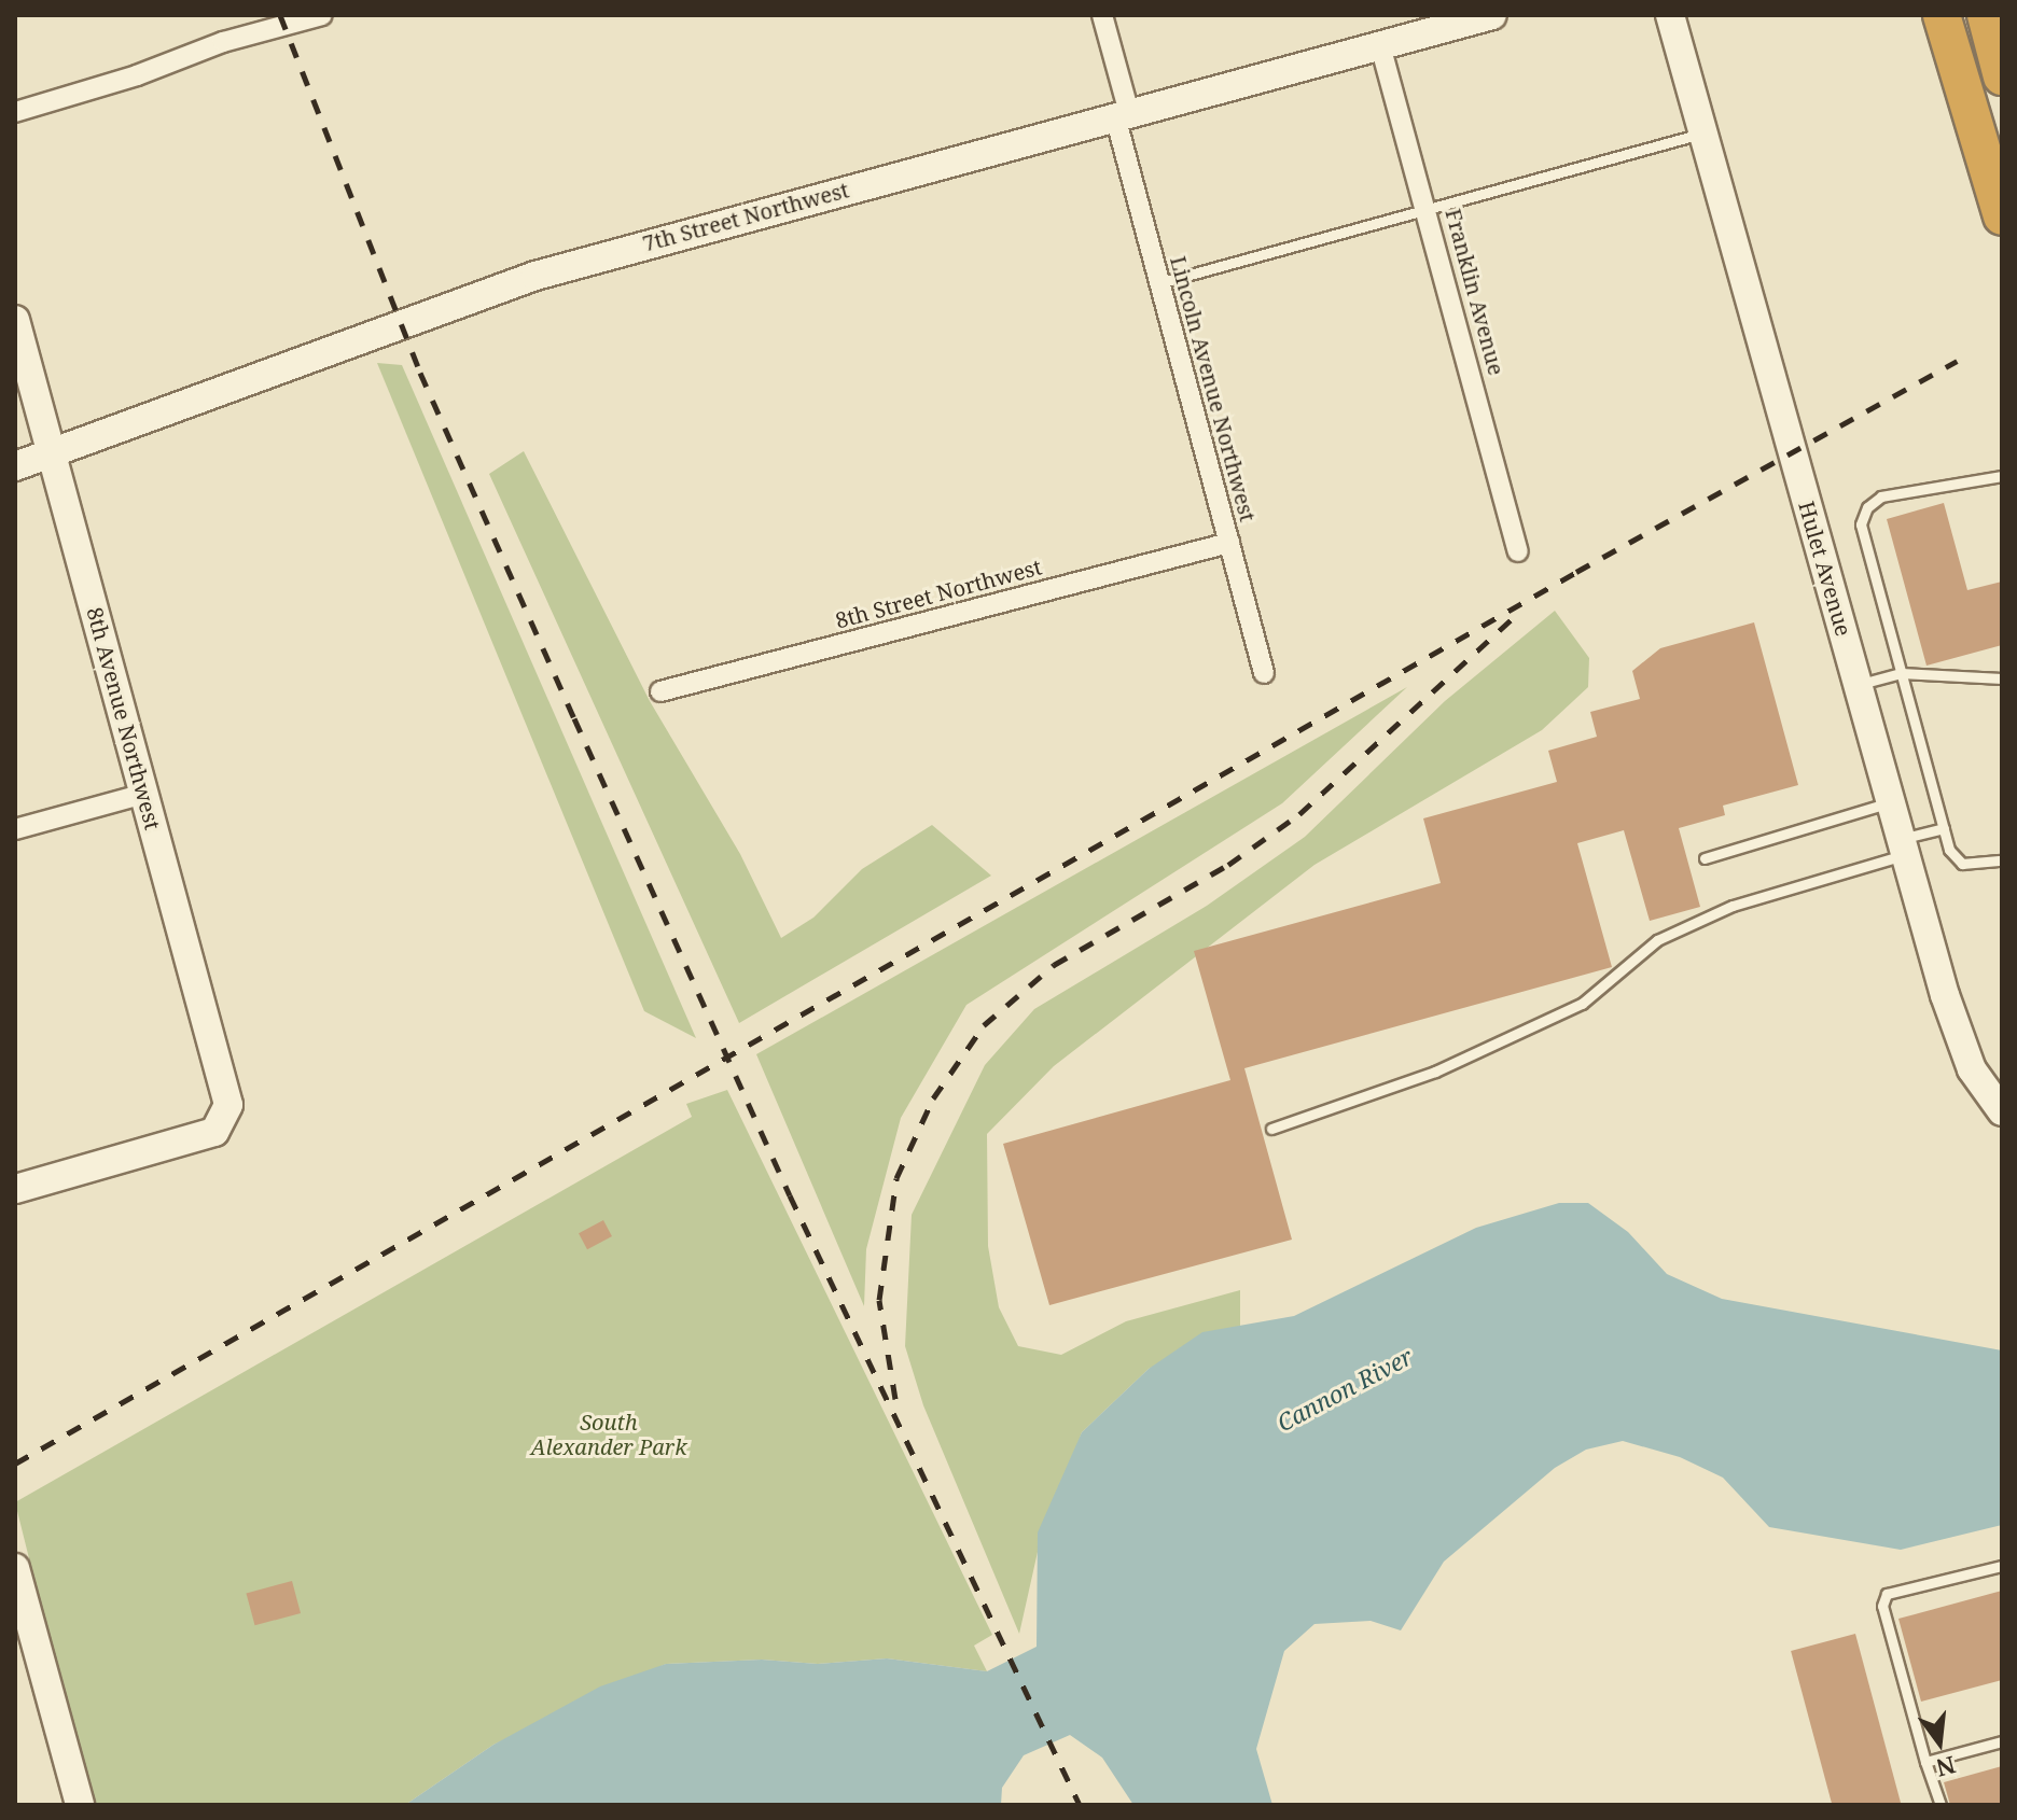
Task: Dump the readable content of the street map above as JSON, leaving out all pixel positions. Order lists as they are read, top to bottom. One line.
{"streets":{"street":["7th Street Northwest","Franklin Avenue","Lincoln Avenue Northwest","Hulet Avenue","8th Street Northwest","8th Avenue Northwest"]},"crossings":[["7th Street Northwest","Franklin Avenue"],["7th Street Northwest","Lincoln Avenue Northwest"],["7th Street Northwest","8th Avenue Northwest"],["Lincoln Avenue Northwest","8th Street Northwest"]],"water":["Cannon River"],"parks":["South Alexander Park"],"north":"bottom"}
